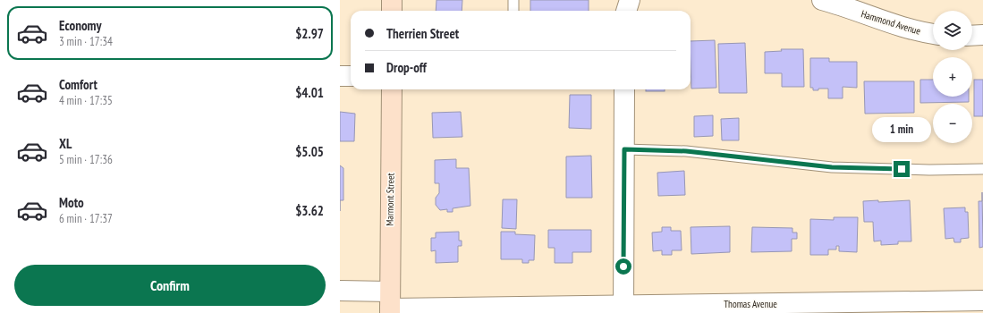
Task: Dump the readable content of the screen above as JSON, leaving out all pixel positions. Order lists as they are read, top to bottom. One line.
{"streets":{"main road":["Marmont Street"],"street":["Hammond Avenue","Thomas Avenue"]},"crossings":[["Marmont Street","Thomas Avenue"]],"page":{"list":[{"name":"Economy","note":"3 min · 17:34","value":"$2.97"},{"name":"Comfort","note":"4 min · 17:35","value":"$4.01"},{"name":"XL","note":"5 min · 17:36","value":"$5.05"},{"name":"Moto","note":"6 min · 17:37","value":"$3.62"}],"map_buttons":["+","−"],"banner":["Therrien Street","Drop-off"],"bubble":"1 min","buttons":"Confirm"}}
